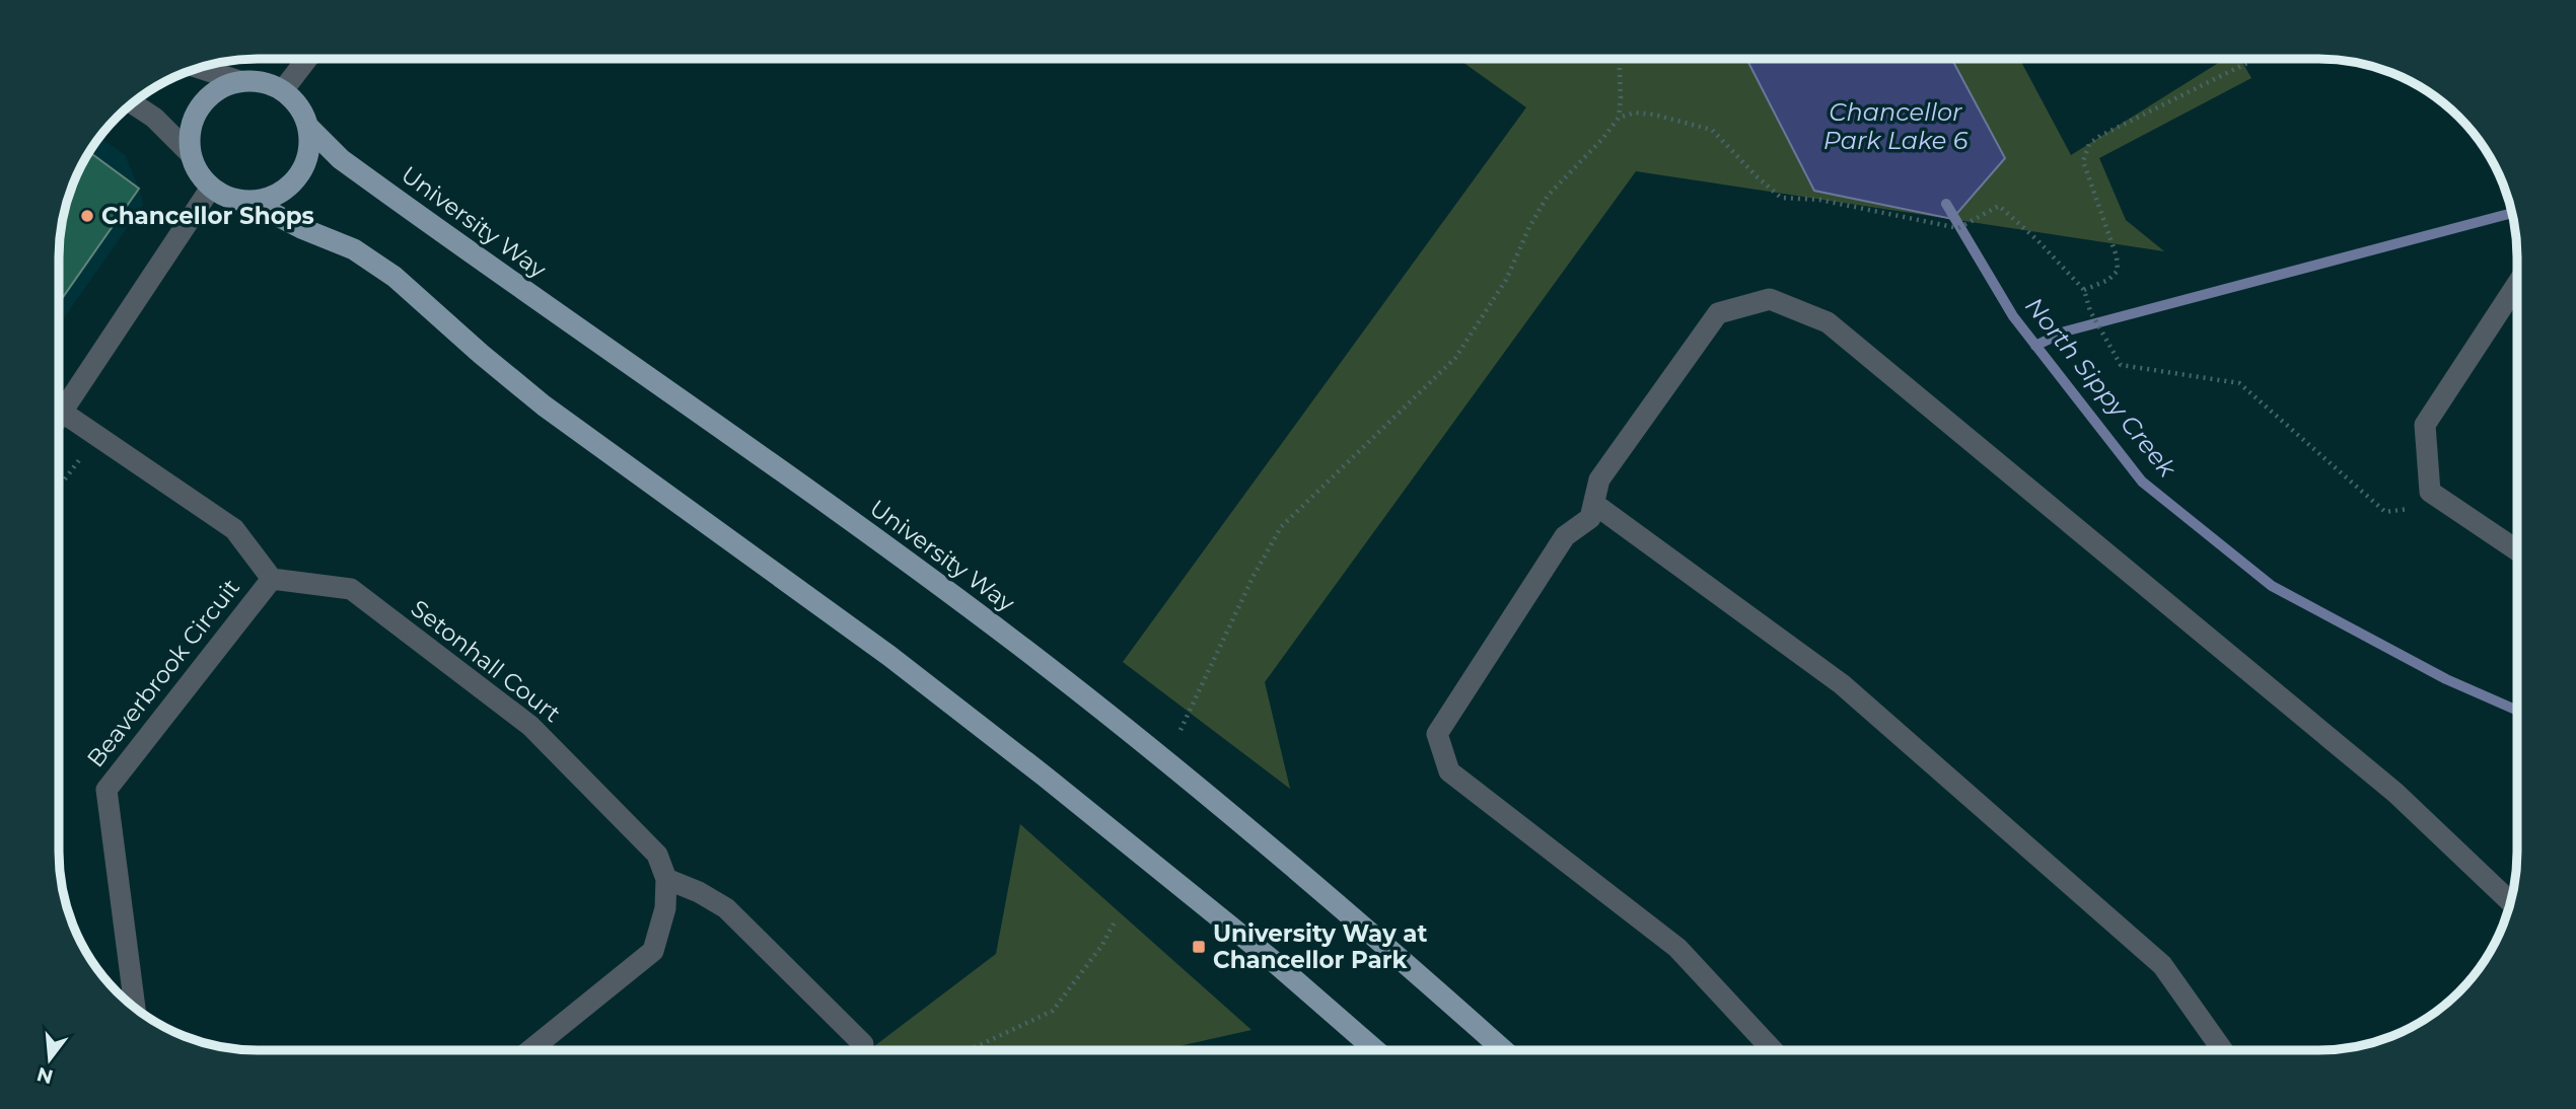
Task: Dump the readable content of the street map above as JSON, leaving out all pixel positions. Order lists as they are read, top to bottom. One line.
{"streets":{"main road":["University Way"],"street":["Setonhall Court","Beaverbrook Circuit"]},"crossings":[["Setonhall Court","Beaverbrook Circuit"]],"water":["Chancellor Park Lake 6","North Sippy Creek"],"places":{"other":["Chancellor Shops"],"transit":["University Way at Chancellor Park"]},"north":"bottom"}
